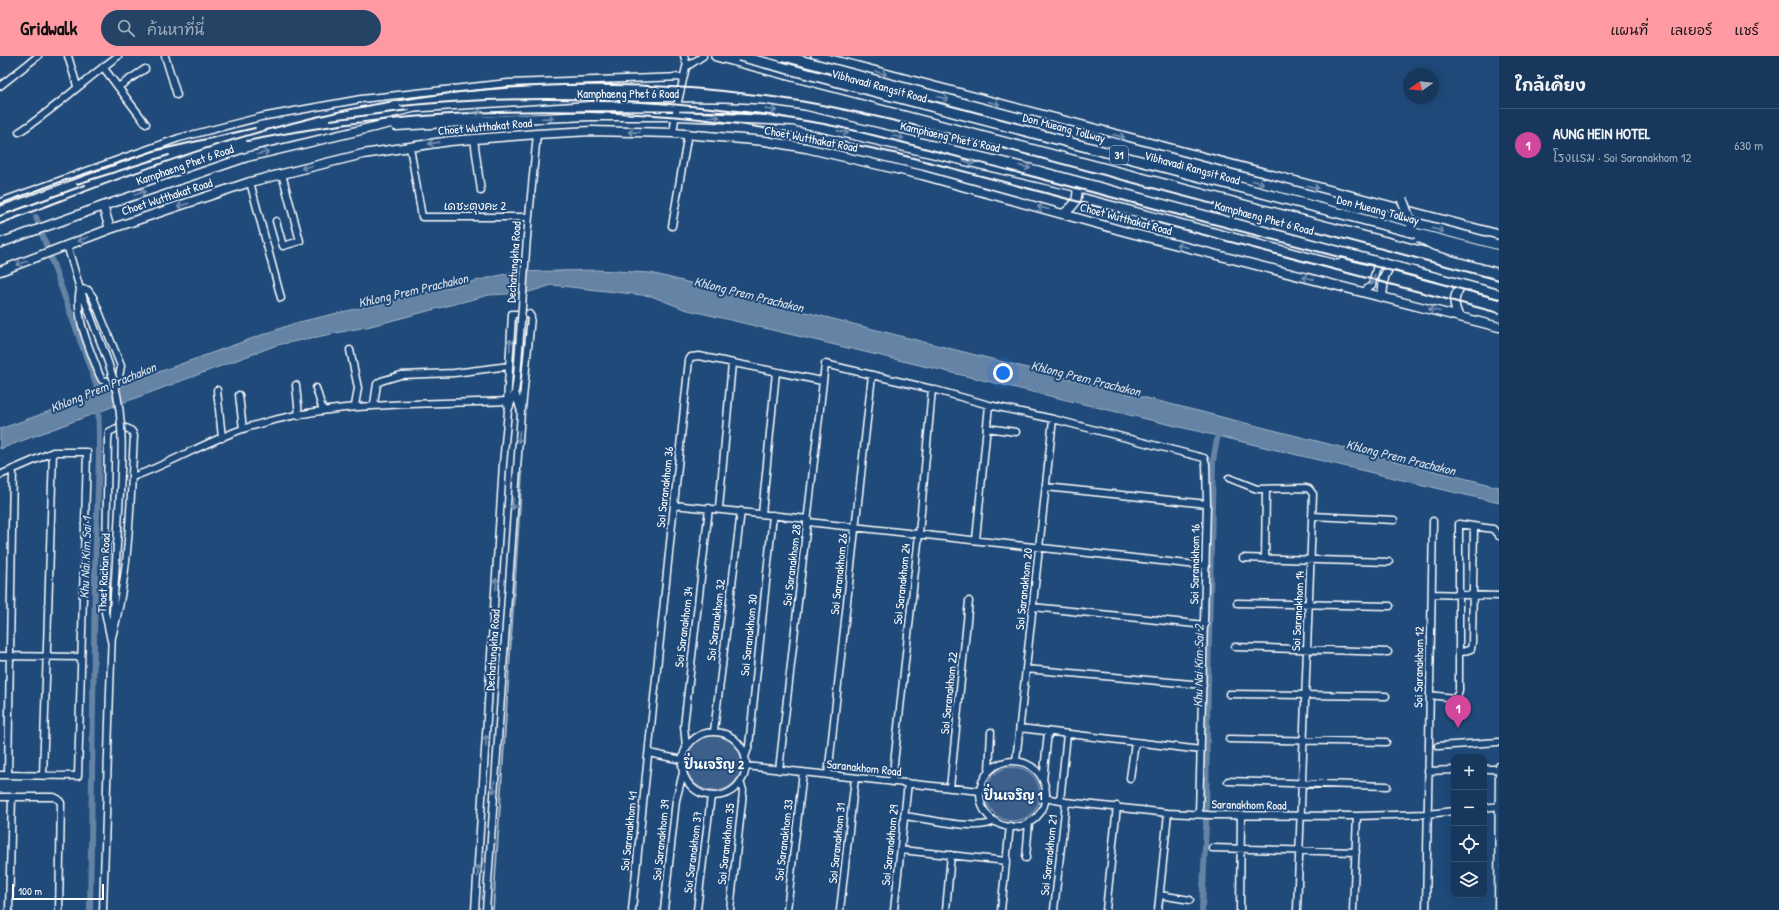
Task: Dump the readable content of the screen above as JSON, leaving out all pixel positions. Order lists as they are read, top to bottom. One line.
{"streets":{"highway":["Vibhavadi Rangsit Road","Don Mueang Tollway","31"],"main road":["Kamphaeng Phet 6 Road","Choet Wutthakat Road"],"street":["เดชะตุงคะ 2","Dechatungkha Road","Soi Saranakhom 36","Soi Saranakhom 16","Soi Saranakhom 28","Thoet Rachan Road","Soi Saranakhom 26","Soi Saranakhom 24","Soi Saranakhom 20","Soi Saranakhom 14","Soi Saranakhom 32","Soi Saranakhom 34","Soi Saranakhom 30","Soi Saranakhom 12","Soi Saranakhom 22","Saranakhom Road","Soi Saranakhom 41","Soi Saranakhom 39","Soi Saranakhom 33","Soi Saranakhom 31","Soi Saranakhom 35","Soi Saranakhom 29","Soi Saranakhom 37","Soi Saranakhom 21"]},"crossings":[["Kamphaeng Phet 6 Road","Choet Wutthakat Road"],["Choet Wutthakat Road","เดชะตุงคะ 2"],["Choet Wutthakat Road","Dechatungkha Road"],["Choet Wutthakat Road","Thoet Rachan Road"],["เดชะตุงคะ 2","Dechatungkha Road"],["Soi Saranakhom 36","Soi Saranakhom 28"],["Soi Saranakhom 36","Soi Saranakhom 41"],["Soi Saranakhom 16","Soi Saranakhom 20"],["Soi Saranakhom 16","Saranakhom Road"],["Soi Saranakhom 28","Soi Saranakhom 26"],["Soi Saranakhom 28","Saranakhom Road"],["Soi Saranakhom 26","Saranakhom Road"],["Soi Saranakhom 24","Saranakhom Road"],["Soi Saranakhom 20","Saranakhom Road"],["Soi Saranakhom 14","Saranakhom Road"],["Soi Saranakhom 32","Soi Saranakhom 34"],["Soi Saranakhom 32","Soi Saranakhom 30"],["Soi Saranakhom 32","Saranakhom Road"],["Soi Saranakhom 32","Soi Saranakhom 39"],["Soi Saranakhom 32","Soi Saranakhom 35"],["Soi Saranakhom 32","Soi Saranakhom 37"],["Soi Saranakhom 34","Soi Saranakhom 30"],["Soi Saranakhom 34","Saranakhom Road"],["Soi Saranakhom 34","Soi Saranakhom 39"],["Soi Saranakhom 34","Soi Saranakhom 35"],["Soi Saranakhom 34","Soi Saranakhom 37"],["Soi Saranakhom 30","Saranakhom Road"],["Soi Saranakhom 30","Soi Saranakhom 39"],["Soi Saranakhom 30","Soi Saranakhom 35"],["Soi Saranakhom 30","Soi Saranakhom 37"],["Soi Saranakhom 12","Saranakhom Road"],["Soi Saranakhom 22","Saranakhom Road"],["Saranakhom Road","Soi Saranakhom 39"],["Saranakhom Road","Soi Saranakhom 33"],["Saranakhom Road","Soi Saranakhom 31"],["Saranakhom Road","Soi Saranakhom 35"],["Saranakhom Road","Soi Saranakhom 29"],["Saranakhom Road","Soi Saranakhom 37"],["Saranakhom Road","Soi Saranakhom 21"],["Soi Saranakhom 39","Soi Saranakhom 35"],["Soi Saranakhom 39","Soi Saranakhom 37"],["Soi Saranakhom 35","Soi Saranakhom 37"]],"one_way":["Kamphaeng Phet 6 Road","Choet Wutthakat Road"],"districts":["ปิ่นเจริญ 2","ปิ่นเจริญ 1"],"water":["Khlong Prem Prachakon","Khu Nai Kim Sai 1","Khu Nai Kim Sai 2"],"scale_bar":"100 m","north":"left","page":{"header":"Gridwalk","search":"ค้นหาที่นี่","nav":["แผนที่","เลเยอร์","แชร์"],"heading":"ใกล้เคียง","list":[{"mark":"1","name":"AUNG HEIN HOTEL","note":"โรงแรม · Soi Saranakhom 12","value":"630 m"}],"pins":"1","map_buttons":["+","−"],"scale":"100 m"}}
